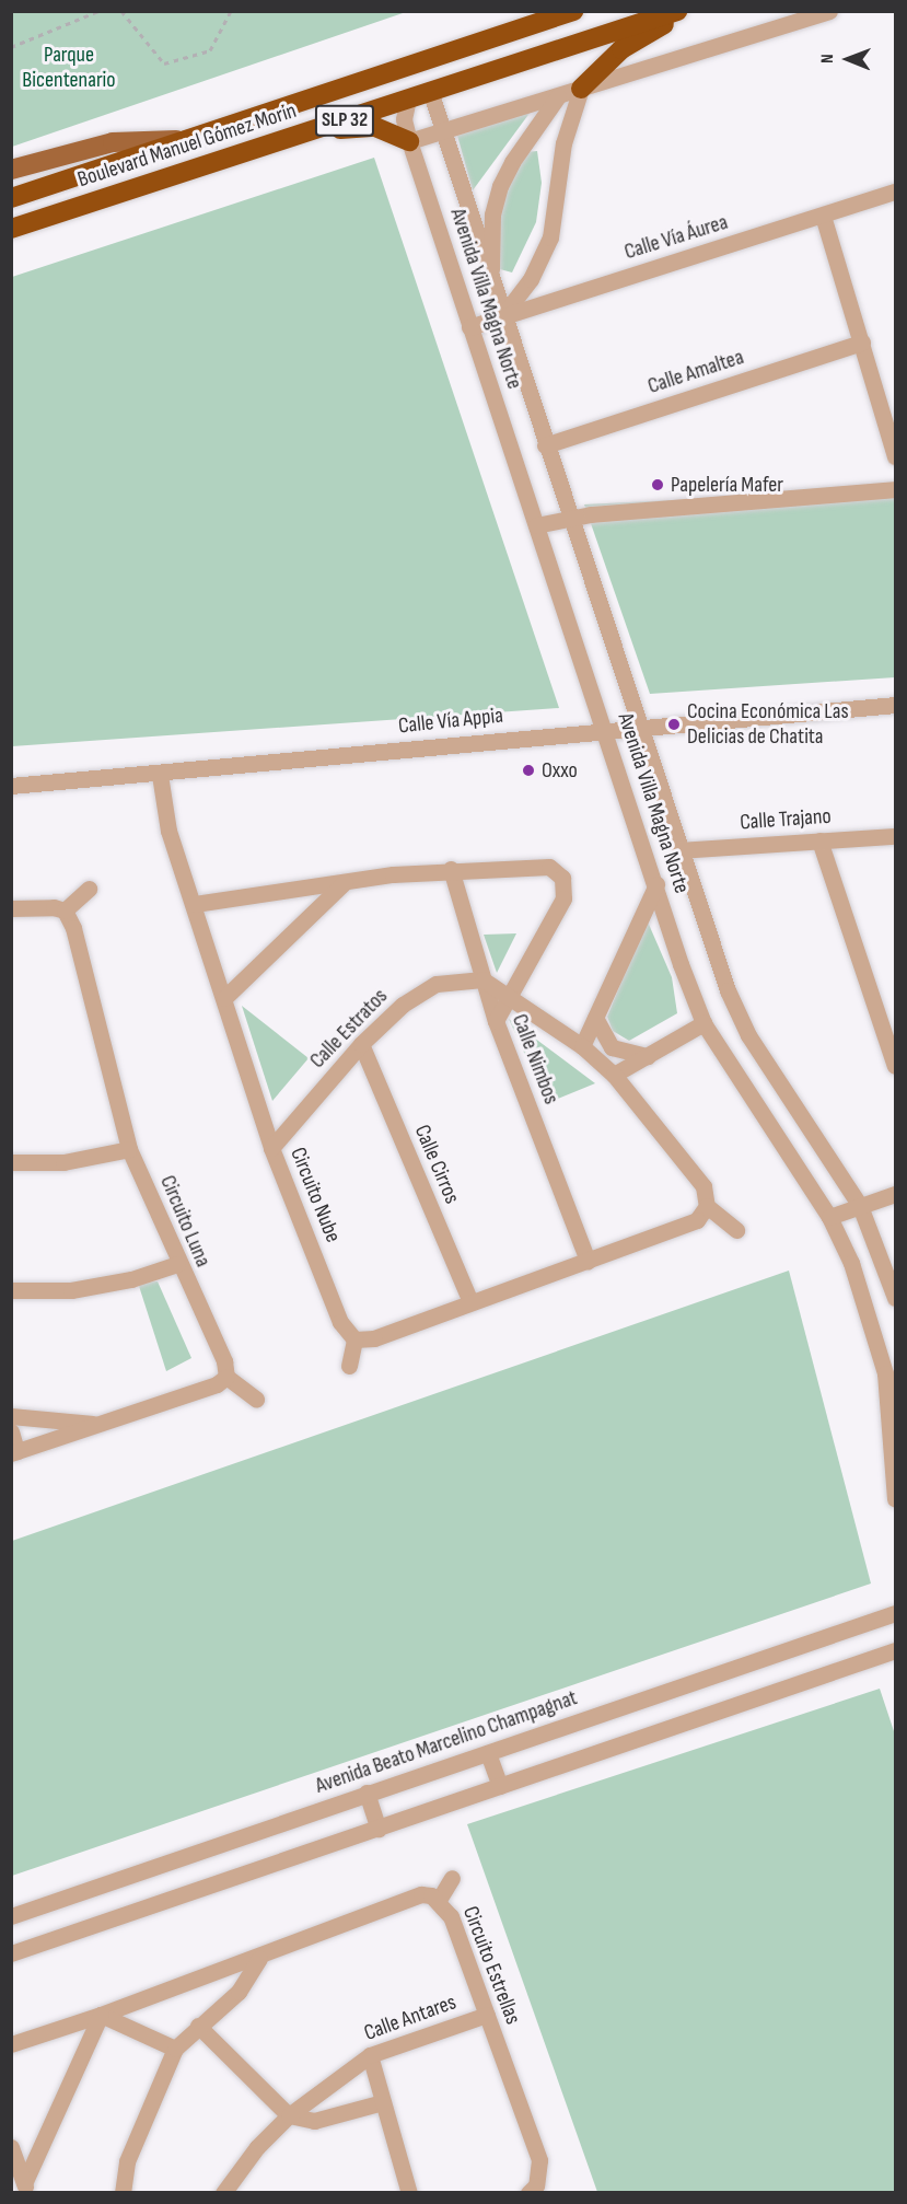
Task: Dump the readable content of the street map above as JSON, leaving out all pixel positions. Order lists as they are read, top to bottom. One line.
{"streets":{"highway":["SLP 32","Boulevard Manuel Gómez Morín"],"street":["Calle Vía Áurea","Avenida Villa Magna Norte","Calle Amaltea","Calle Vía Appia","Calle Trajano","Calle Estratos","Calle Nimbos","Calle Cirros","Circuito Nube","Circuito Luna","Avenida Beato Marcelino Champagnat","Circuito Estrellas","Calle Antares"]},"crossings":[["Boulevard Manuel Gómez Morín","Avenida Villa Magna Norte"],["Calle Vía Áurea","Avenida Villa Magna Norte"],["Avenida Villa Magna Norte","Calle Amaltea"],["Avenida Villa Magna Norte","Calle Vía Appia"],["Avenida Villa Magna Norte","Calle Trajano"],["Calle Vía Appia","Circuito Nube"],["Calle Estratos","Calle Nimbos"],["Calle Estratos","Calle Cirros"],["Calle Estratos","Circuito Nube"],["Circuito Estrellas","Calle Antares"]],"parks":["Parque Bicentenario"],"places":["Papelería Mafer","Cocina Económica Las Delicias de Chatita","Oxxo"],"north":"left"}
